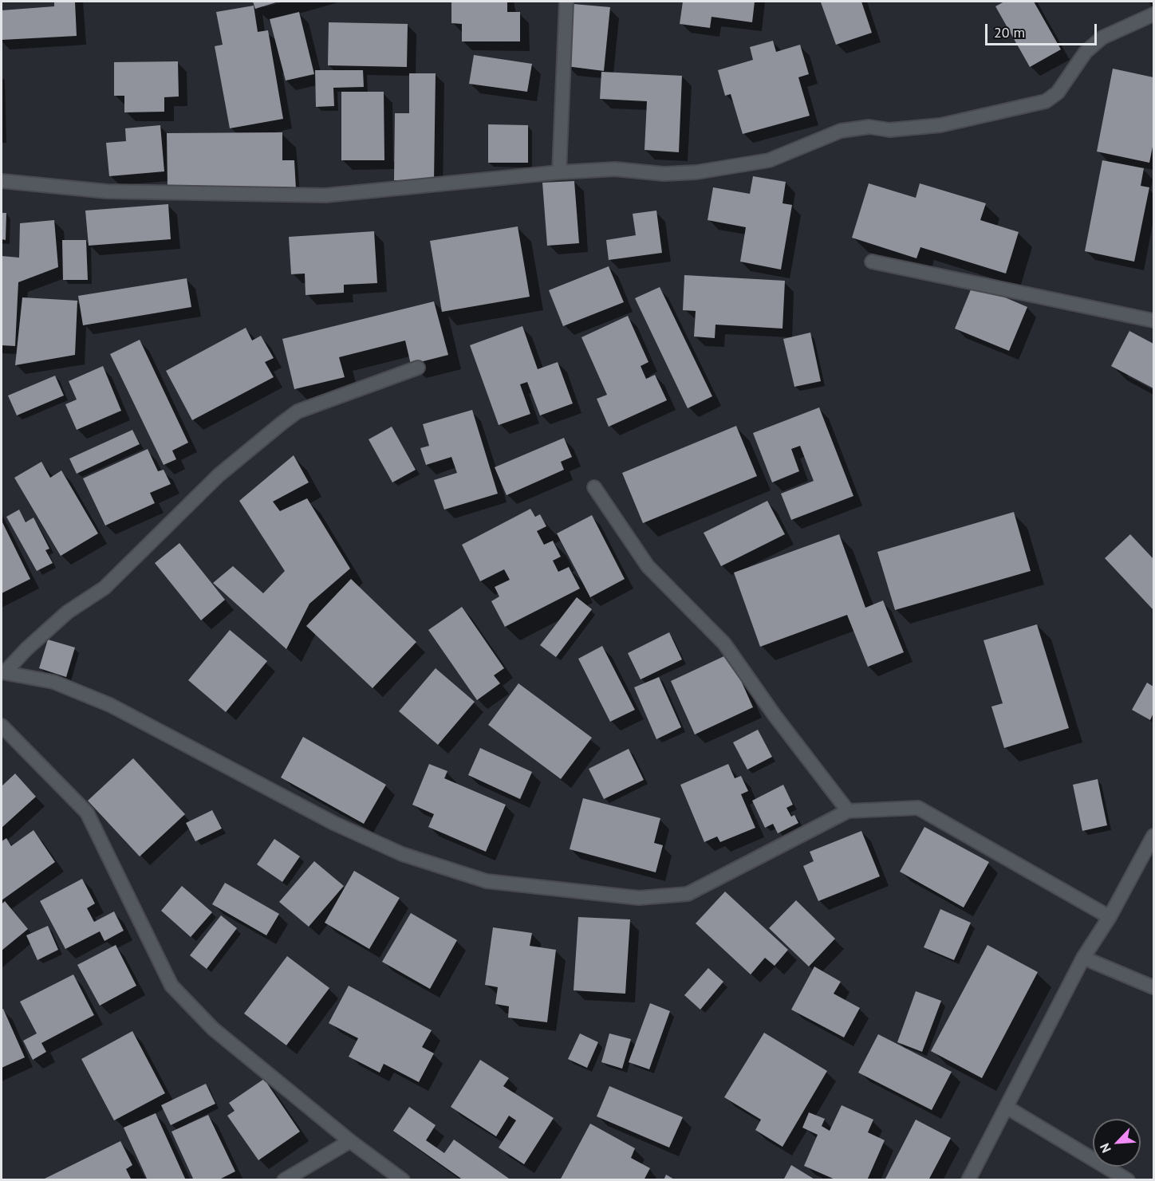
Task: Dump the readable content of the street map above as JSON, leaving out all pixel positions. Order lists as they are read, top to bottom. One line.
{"scale_bar":"20 m","north":"bottom left"}
